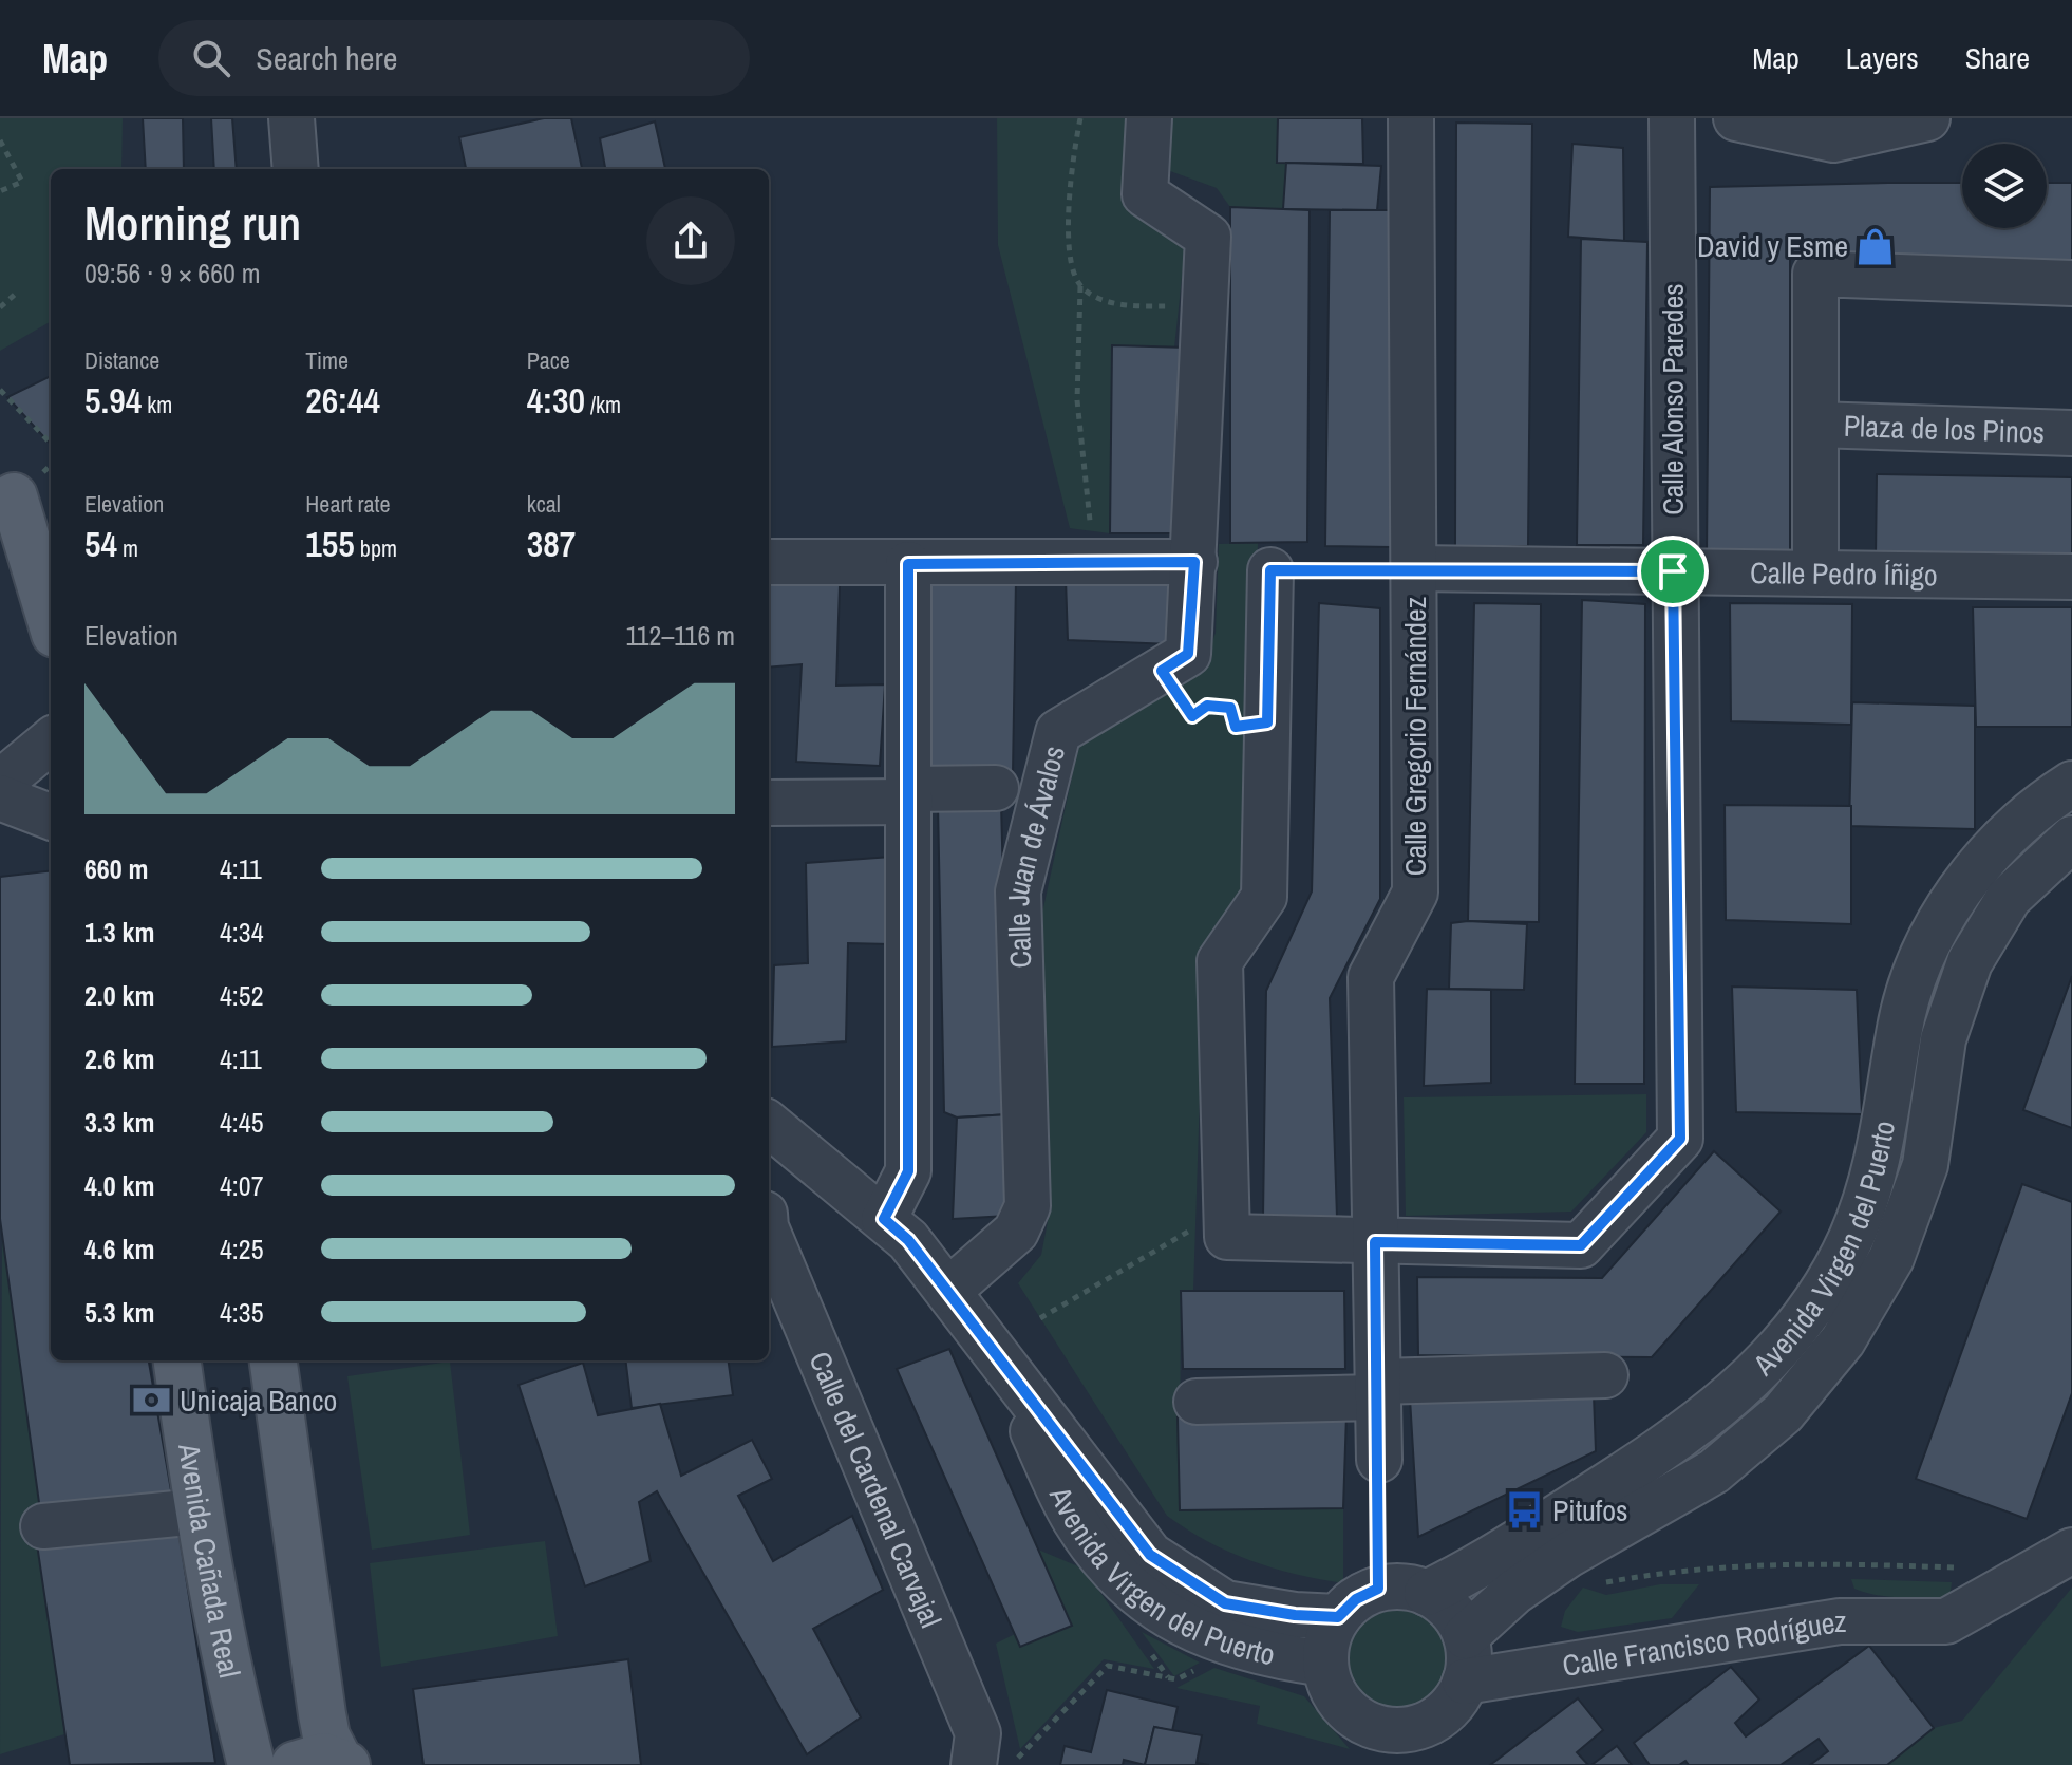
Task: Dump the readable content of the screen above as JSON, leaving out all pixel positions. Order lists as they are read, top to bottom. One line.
{"streets":{"main road":["Avenida Cañada Real"],"street":["Calle Alonso Paredes","Plaza de los Pinos","Calle Pedro Íñigo","Calle Gregorio Fernández","Calle Juan de Ávalos","Avenida Virgen del Puerto","Calle del Cardenal Carvajal","Calle Francisco Rodríguez"]},"crossings":[["Calle Alonso Paredes","Calle Pedro Íñigo"],["Calle Alonso Paredes","Calle Gregorio Fernández"],["Plaza de los Pinos","Calle Pedro Íñigo"],["Calle Pedro Íñigo","Calle Gregorio Fernández"],["Calle Juan de Ávalos","Avenida Virgen del Puerto"],["Avenida Virgen del Puerto","Calle Francisco Rodríguez"]],"places":{"shop":["David y Esme"],"bank":["Unicaja Banco"],"bus stop":["Pitufos"]},"page":{"header":"Map","search":"Search here","nav":["Map","Layers","Share"],"heading":["Morning run","09:56 · 9 × 660 m"],"stats":[["Distance","5.94 km"],["Time","26:44"],["Pace","4:30 /km"],["Elevation","54 m"],["Heart rate","155 bpm"],["kcal","387"]],"chart":["Elevation","112–116 m"],"list":[{"name":"660 m","note":"4:11"},{"name":"1.3 km","note":"4:34"},{"name":"2.0 km","note":"4:52"},{"name":"2.6 km","note":"4:11"},{"name":"3.3 km","note":"4:45"},{"name":"4.0 km","note":"4:07"},{"name":"4.6 km","note":"4:25"},{"name":"5.3 km","note":"4:35"}]}}
